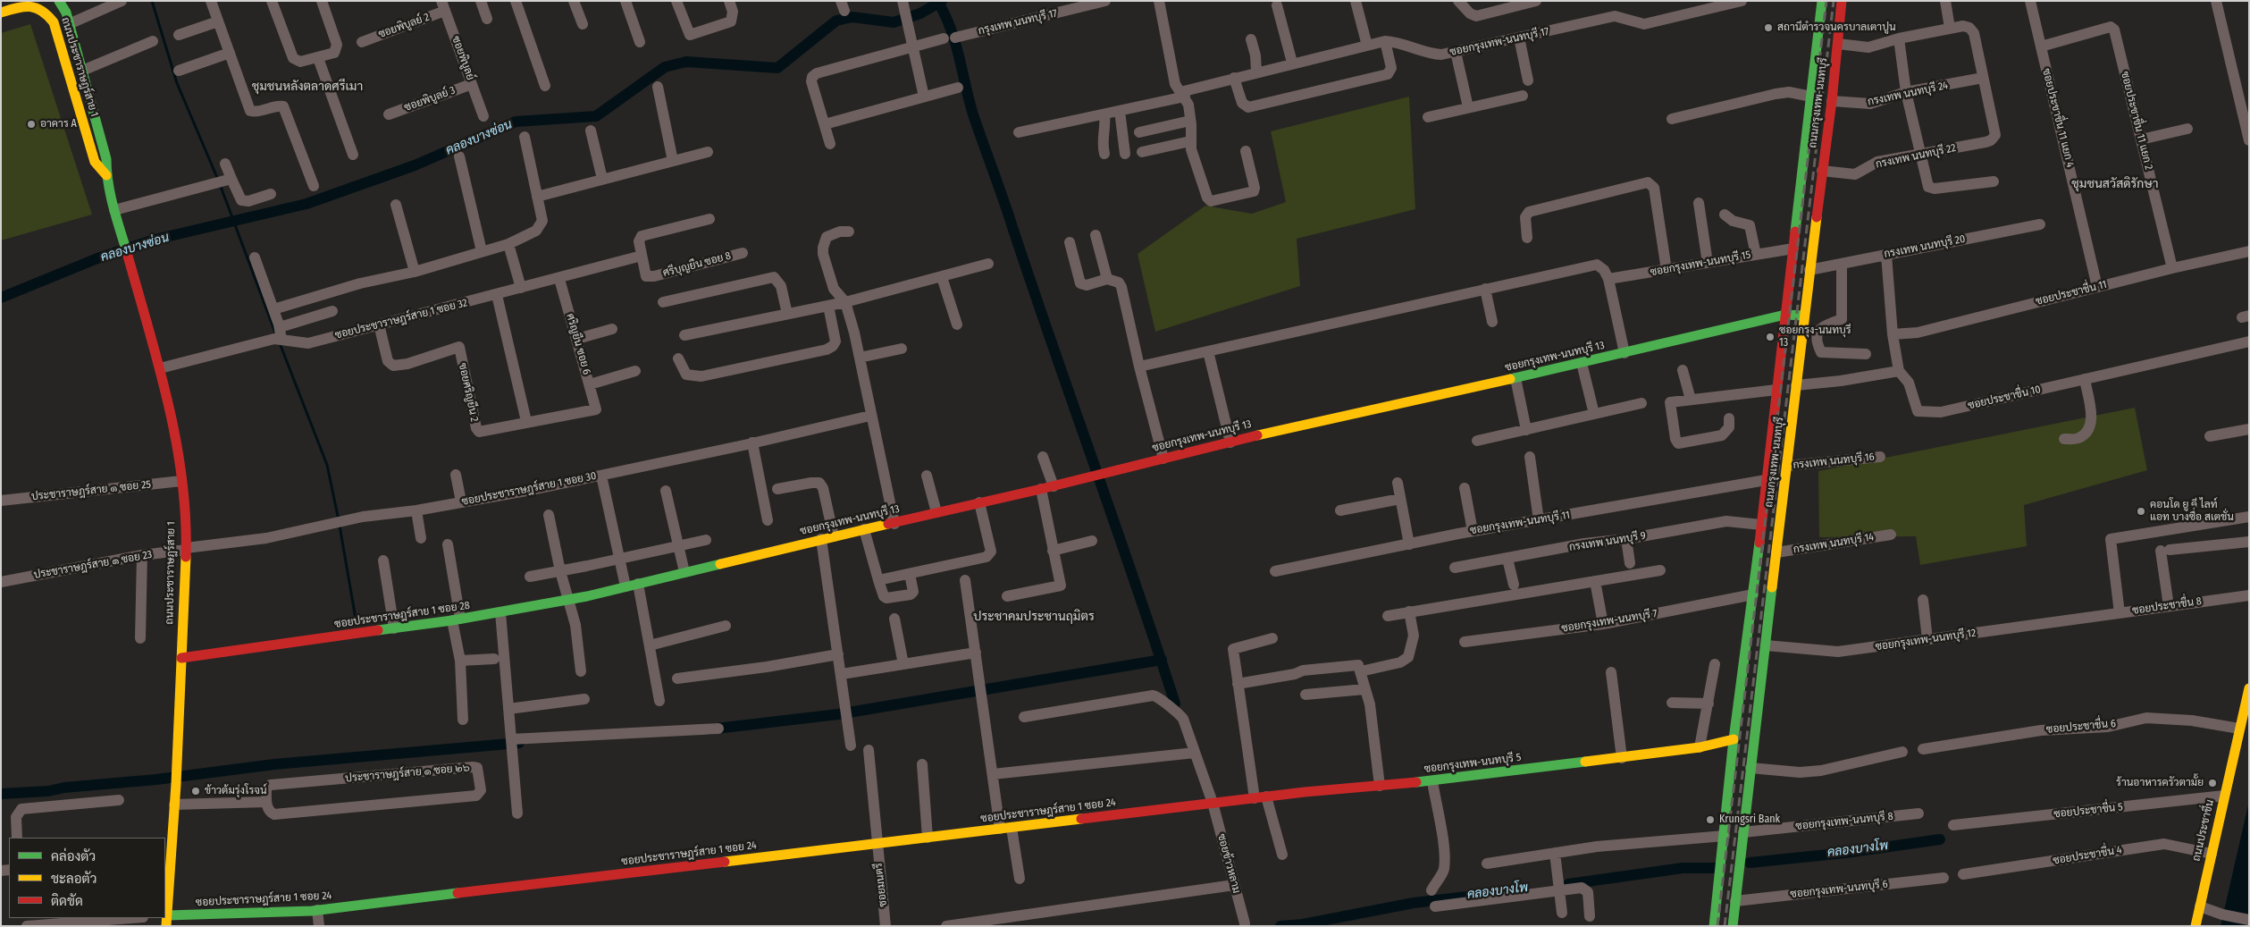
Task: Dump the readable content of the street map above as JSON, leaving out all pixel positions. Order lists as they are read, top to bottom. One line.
{"streets":{"main road":["ถนนประชาราษฎร์สาย 1","ถนนกรุงเทพ-นนทบุรี","ซอยกรุงเทพ-นนทบุรี 13","ซอยประชาราษฎร์สาย 1 ซอย 28","ซอยกรุงเทพ-นนทบุรี 5","ซอยประชาราษฎร์สาย 1 ซอย 24","ถนนประชาชื่น"],"street":["กรุงเทพ นนทบุรี 17","ซอยพิบูลย์ 2","ซอยกรุงเทพ-นนทบุรี 17","ซอยพิบูลย์","กรงเทพ นนทบุรี 24","ซอยพิบูลย์ 3","ซอยประชาชื่น 11 แยก 4","ซอยประชาชื่น 11 แยก 2","กรงเทพ นนทบุรี 22","กรงเทพ นนทบุรี 20","ซอยกรุงเทพ-นนทบุรี 15","ศรีบุญยืน ซอย 8","ซอยประชาชื่น 11","ซอยประชาราษฎร์สาย 1 ซอย 32","ศริญยืน ซอย 6","ซอยศริญยืน 2","ซอยประชาชื่น 10","กรงเทพ นนทบุรี 16","ซอยประชาราษฎร์สาย 1 ซอย 30","ประชาราษฎร์สาย ๑ ซอย 25","ซอยกรุงเทพ-นนทบุรี 11","กรงเทพ นนทบุรี 9","กรงเทพ นนทบุรี 14","ประชาราษฎร์สาย ๑ ซอย 23","ซอยประชาชื่น 8","ซอยกรุงเทพ-นนทบุรี 7","ซอยกรุงเทพ-นนทบุรี 12","ซอยประชาชื่น 6","ประชาราษฎร์สาย ๑ ซอย ๒๖","ซอยประชาชื่น 5","ซอยกรุงเทพ-นนทบุรี 8","ซอยประชาชื่น 4","ซอยข้าวหลาม","ซอยมนตรี","ซอยกรุงเทพ-นนทบุรี 6"]},"crossings":[["ซอยพิบูลย์ 2","ซอยพิบูลย์"],["ซอยพิบูลย์","ซอยพิบูลย์ 3"],["ถนนประชาราษฎร์สาย 1","ซอยประชาราษฎร์สาย 1 ซอย 32"],["ถนนประชาราษฎร์สาย 1","ซอยประชาราษฎร์สาย 1 ซอย 30"],["ถนนประชาราษฎร์สาย 1","ประชาราษฎร์สาย ๑ ซอย 25"],["ถนนประชาราษฎร์สาย 1","ประชาราษฎร์สาย ๑ ซอย 23"],["ถนนประชาราษฎร์สาย 1","ซอยประชาราษฎร์สาย 1 ซอย 28"],["ถนนประชาราษฎร์สาย 1","ซอยประชาราษฎร์สาย 1 ซอย 24"],["กรงเทพ นนทบุรี 24","ถนนกรุงเทพ-นนทบุรี"],["กรงเทพ นนทบุรี 24","กรงเทพ นนทบุรี 22"],["ถนนกรุงเทพ-นนทบุรี","กรงเทพ นนทบุรี 22"],["ถนนกรุงเทพ-นนทบุรี","กรงเทพ นนทบุรี 20"],["ถนนกรุงเทพ-นนทบุรี","ซอยกรุงเทพ-นนทบุรี 15"],["ถนนกรุงเทพ-นนทบุรี","ซอยกรุงเทพ-นนทบุรี 13"],["ถนนกรุงเทพ-นนทบุรี","กรงเทพ นนทบุรี 16"],["ถนนกรุงเทพ-นนทบุรี","ซอยกรุงเทพ-นนทบุรี 11"],["ถนนกรุงเทพ-นนทบุรี","กรงเทพ นนทบุรี 9"],["ถนนกรุงเทพ-นนทบุรี","กรงเทพ นนทบุรี 14"],["ถนนกรุงเทพ-นนทบุรี","ซอยกรุงเทพ-นนทบุรี 7"],["ถนนกรุงเทพ-นนทบุรี","ซอยกรุงเทพ-นนทบุรี 12"],["ถนนกรุงเทพ-นนทบุรี","ซอยกรุงเทพ-นนทบุรี 5"],["ถนนกรุงเทพ-นนทบุรี","ซอยกรุงเทพ-นนทบุรี 8"],["ถนนกรุงเทพ-นนทบุรี","ซอยกรุงเทพ-นนทบุรี 6"],["ซอยประชาชื่น 11 แยก 4","ซอยประชาชื่น 11 แยก 2"],["ซอยประชาชื่น 11 แยก 4","ซอยประชาชื่น 11"],["ซอยประชาชื่น 11 แยก 2","ซอยประชาชื่น 11"],["กรงเทพ นนทบุรี 20","ซอยประชาชื่น 10"],["ศรีบุญยืน ซอย 8","ซอยประชาราษฎร์สาย 1 ซอย 32"],["ซอยประชาชื่น 11","ซอยประชาชื่น 10"],["ซอยประชาราษฎร์สาย 1 ซอย 32","ศริญยืน ซอย 6"],["ซอยประชาราษฎร์สาย 1 ซอย 32","ซอยศริญยืน 2"],["ศริญยืน ซอย 6","ซอยศริญยืน 2"],["ซอยกรุงเทพ-นนทบุรี 13","ซอยประชาราษฎร์สาย 1 ซอย 28"],["ซอยประชาราษฎร์สาย 1 ซอย 30","ประชาราษฎร์สาย ๑ ซอย 23"],["ซอยประชาชื่น 8","ซอยกรุงเทพ-นนทบุรี 12"],["ซอยประชาชื่น 6","ถนนประชาชื่น"],["ซอยกรุงเทพ-นนทบุรี 5","ซอยประชาราษฎร์สาย 1 ซอย 24"],["ซอยกรุงเทพ-นนทบุรี 5","ซอยข้าวหลาม"],["ซอยประชาราษฎร์สาย 1 ซอย 24","ซอยข้าวหลาม"],["ซอยประชาราษฎร์สาย 1 ซอย 24","ซอยมนตรี"],["ซอยประชาชื่น 5","ถนนประชาชื่น"],["ถนนประชาชื่น","ซอยประชาชื่น 4"]],"districts":["ชุมชนหลังตลาดศรีเมา","ชุมชนสวัสดิรักษา","ประชาคมประชานฤมิตร"],"water":["คลองบางซ่อน","คลองบางโพ"],"places":["สถานีตำรวจนครบาลเตาปูน","อาคาร A","ซอยกรุง-นนทบุรี 13","คอนโด ยู ดี ไลท์ แอท บางซื่อ สเตชั่น","ร้านอาหารครัวตามั้ย","ข้าวต้มรุ่งโรจน์","Krungsri Bank"],"legend":["คล่องตัว","ชะลอตัว","ติดขัด"]}
